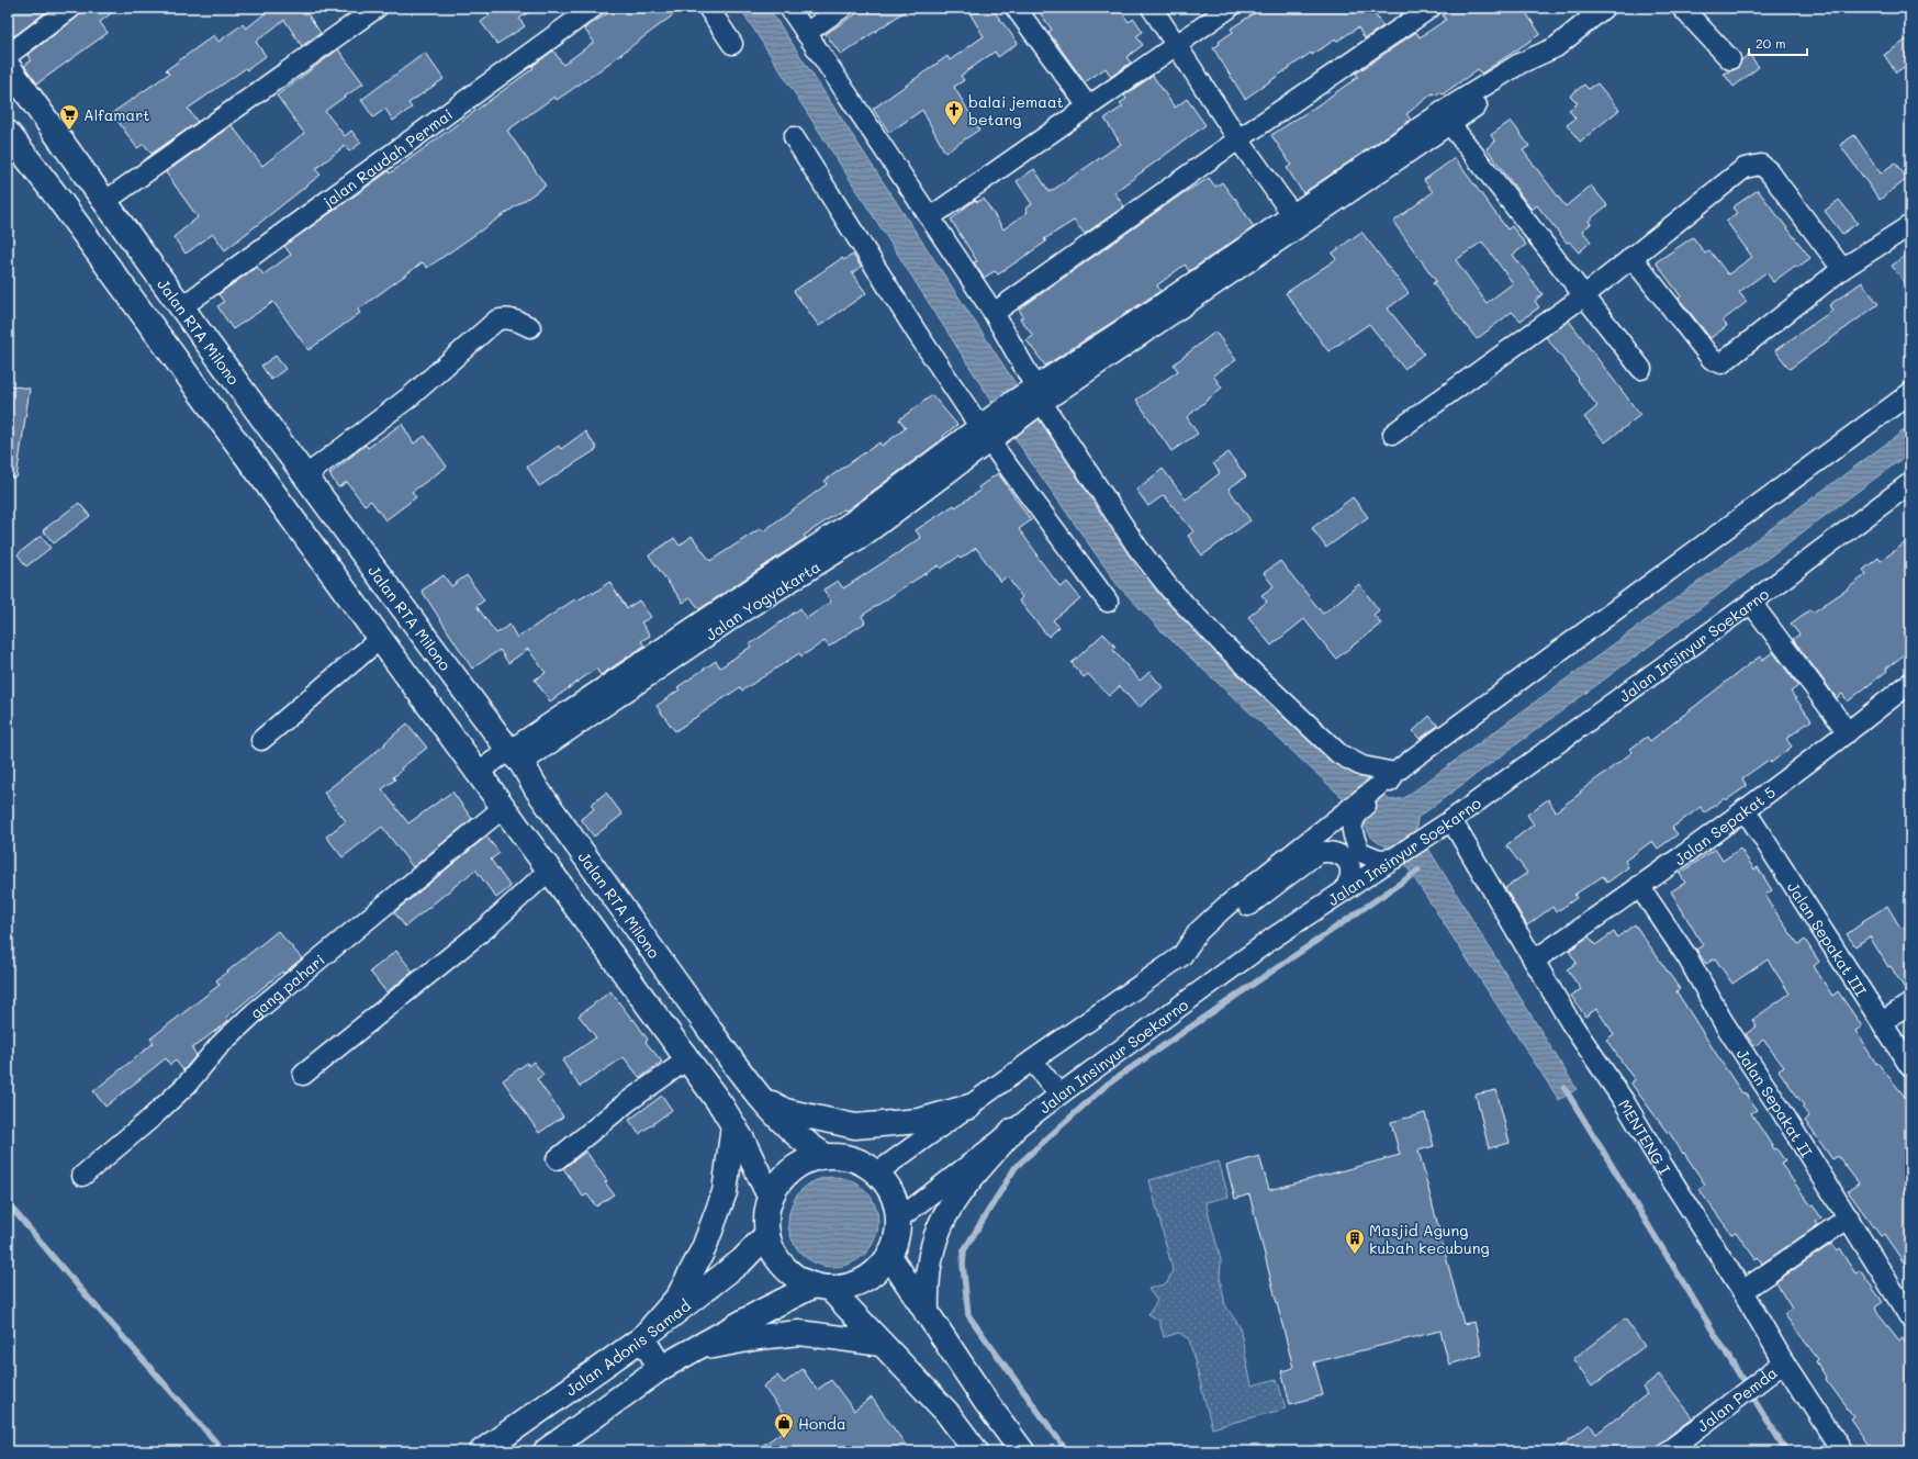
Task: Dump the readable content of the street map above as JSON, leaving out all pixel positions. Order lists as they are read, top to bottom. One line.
{"streets":{"highway":["Jalan RTA Milono","Jalan Adonis Samad"],"street":["jalan Raudah Permai","Jalan Yogyakarta","Jalan Insinyur Soekarno","Jalan Sepakat 5","Jalan Sepakat III","gang pahari","Jalan Sepakat II","MENTENG I","Jalan Pemda"]},"crossings":[["jalan Raudah Permai","Jalan RTA Milono"],["Jalan RTA Milono","Jalan Yogyakarta"],["Jalan RTA Milono","Jalan Insinyur Soekarno"],["Jalan RTA Milono","Jalan Adonis Samad"],["Jalan Insinyur Soekarno","MENTENG I"],["Jalan Insinyur Soekarno","Jalan Adonis Samad"],["Jalan Sepakat 5","Jalan Sepakat III"],["Jalan Sepakat 5","Jalan Sepakat II"],["Jalan Sepakat 5","MENTENG I"],["MENTENG I","Jalan Pemda"]],"places":{"church":["balai jemaat betang"],"supermarket":["Alfamart"],"building":["Masjid Agung kubah kecubung"],"shop":["Honda"]},"scale_bar":"20 m"}
